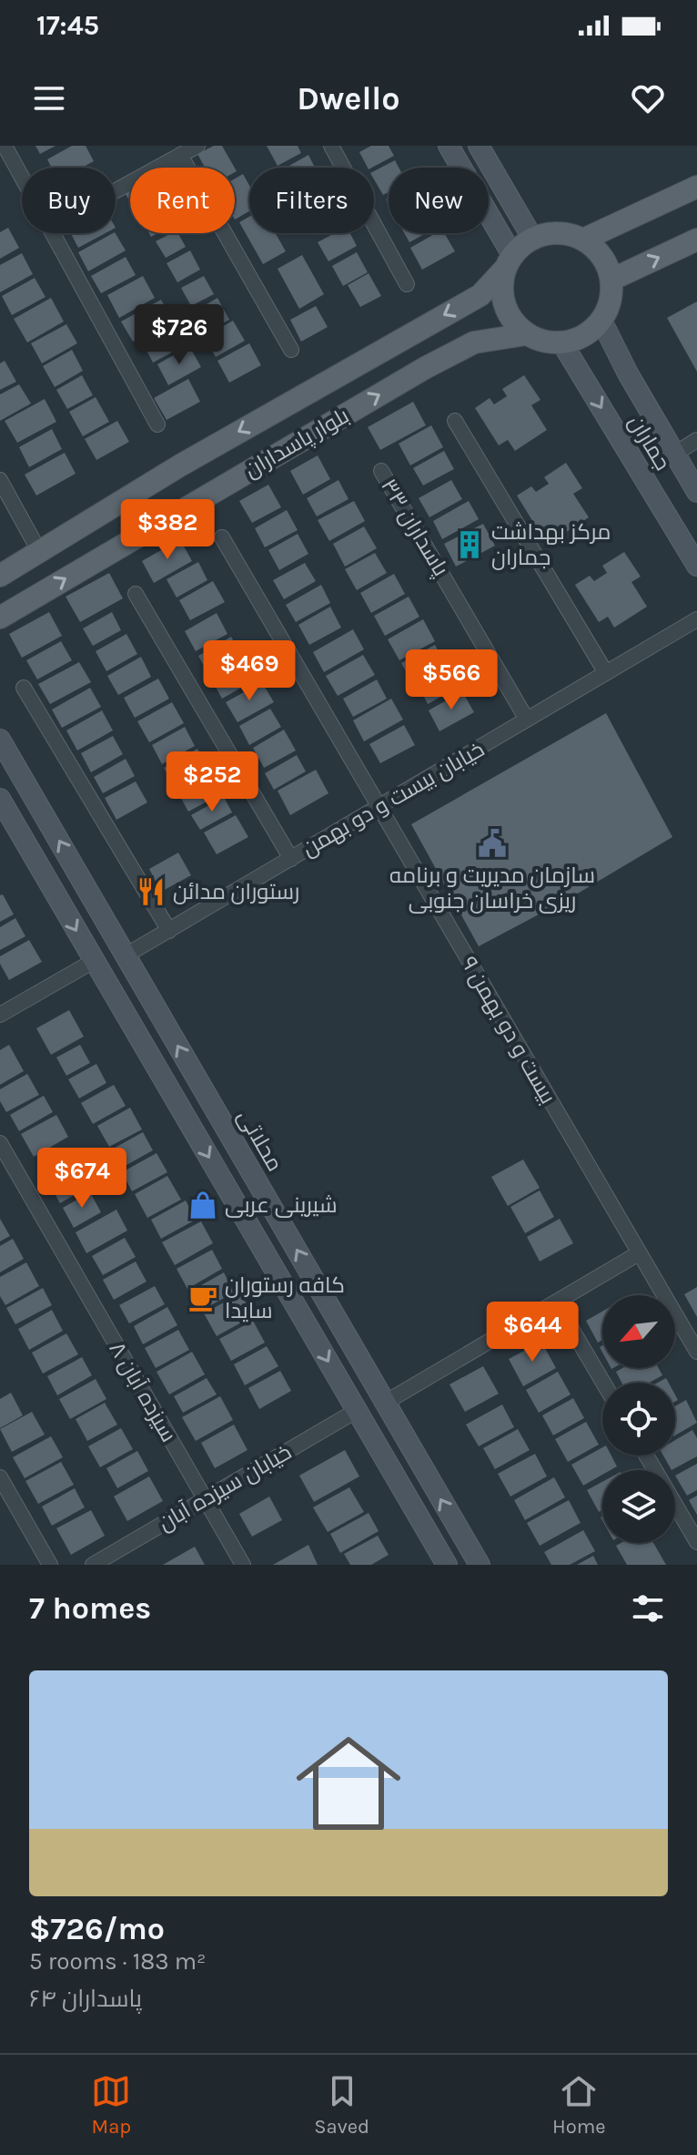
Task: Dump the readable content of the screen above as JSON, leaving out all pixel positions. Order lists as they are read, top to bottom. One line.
{"streets":{"main road":["بلوار پاسداران","جماران","محلاتی"],"street":["پاسداران ۳۳","خیابان بیست و دو بهمن","بیست و دو بهمن ۹","سیزده آبان ۸","خیابان سیزده آبان"]},"crossings":[["بلوار پاسداران","جماران"],["پاسداران ۳۳","خیابان بیست و دو بهمن"],["خیابان بیست و دو بهمن","بیست و دو بهمن ۹"],["خیابان بیست و دو بهمن","محلاتی"],["سیزده آبان ۸","خیابان سیزده آبان"]],"places":{"building":["مرکز بهداشت جماران"],"public building":["سازمان مدیریت و برنامه ریزی خراسان جنوبی"],"restaurant":["رستوران مدائن"],"shop":["شیرینی عربی"],"cafe":["کافه رستوران سایدا"]},"north":"bottom left","page":{"status":"17:45","header":"Dwello","chip":["Buy","Rent","Filters","New"],"price":["$726","$382","$469","$566","$252","$674","$644"],"heading":"7 homes","list":[{"name":"$726/mo","note":"5 rooms · 183 m² · پاسداران ۶۴"}],"tabs":["Map","Saved","Home"]}}
